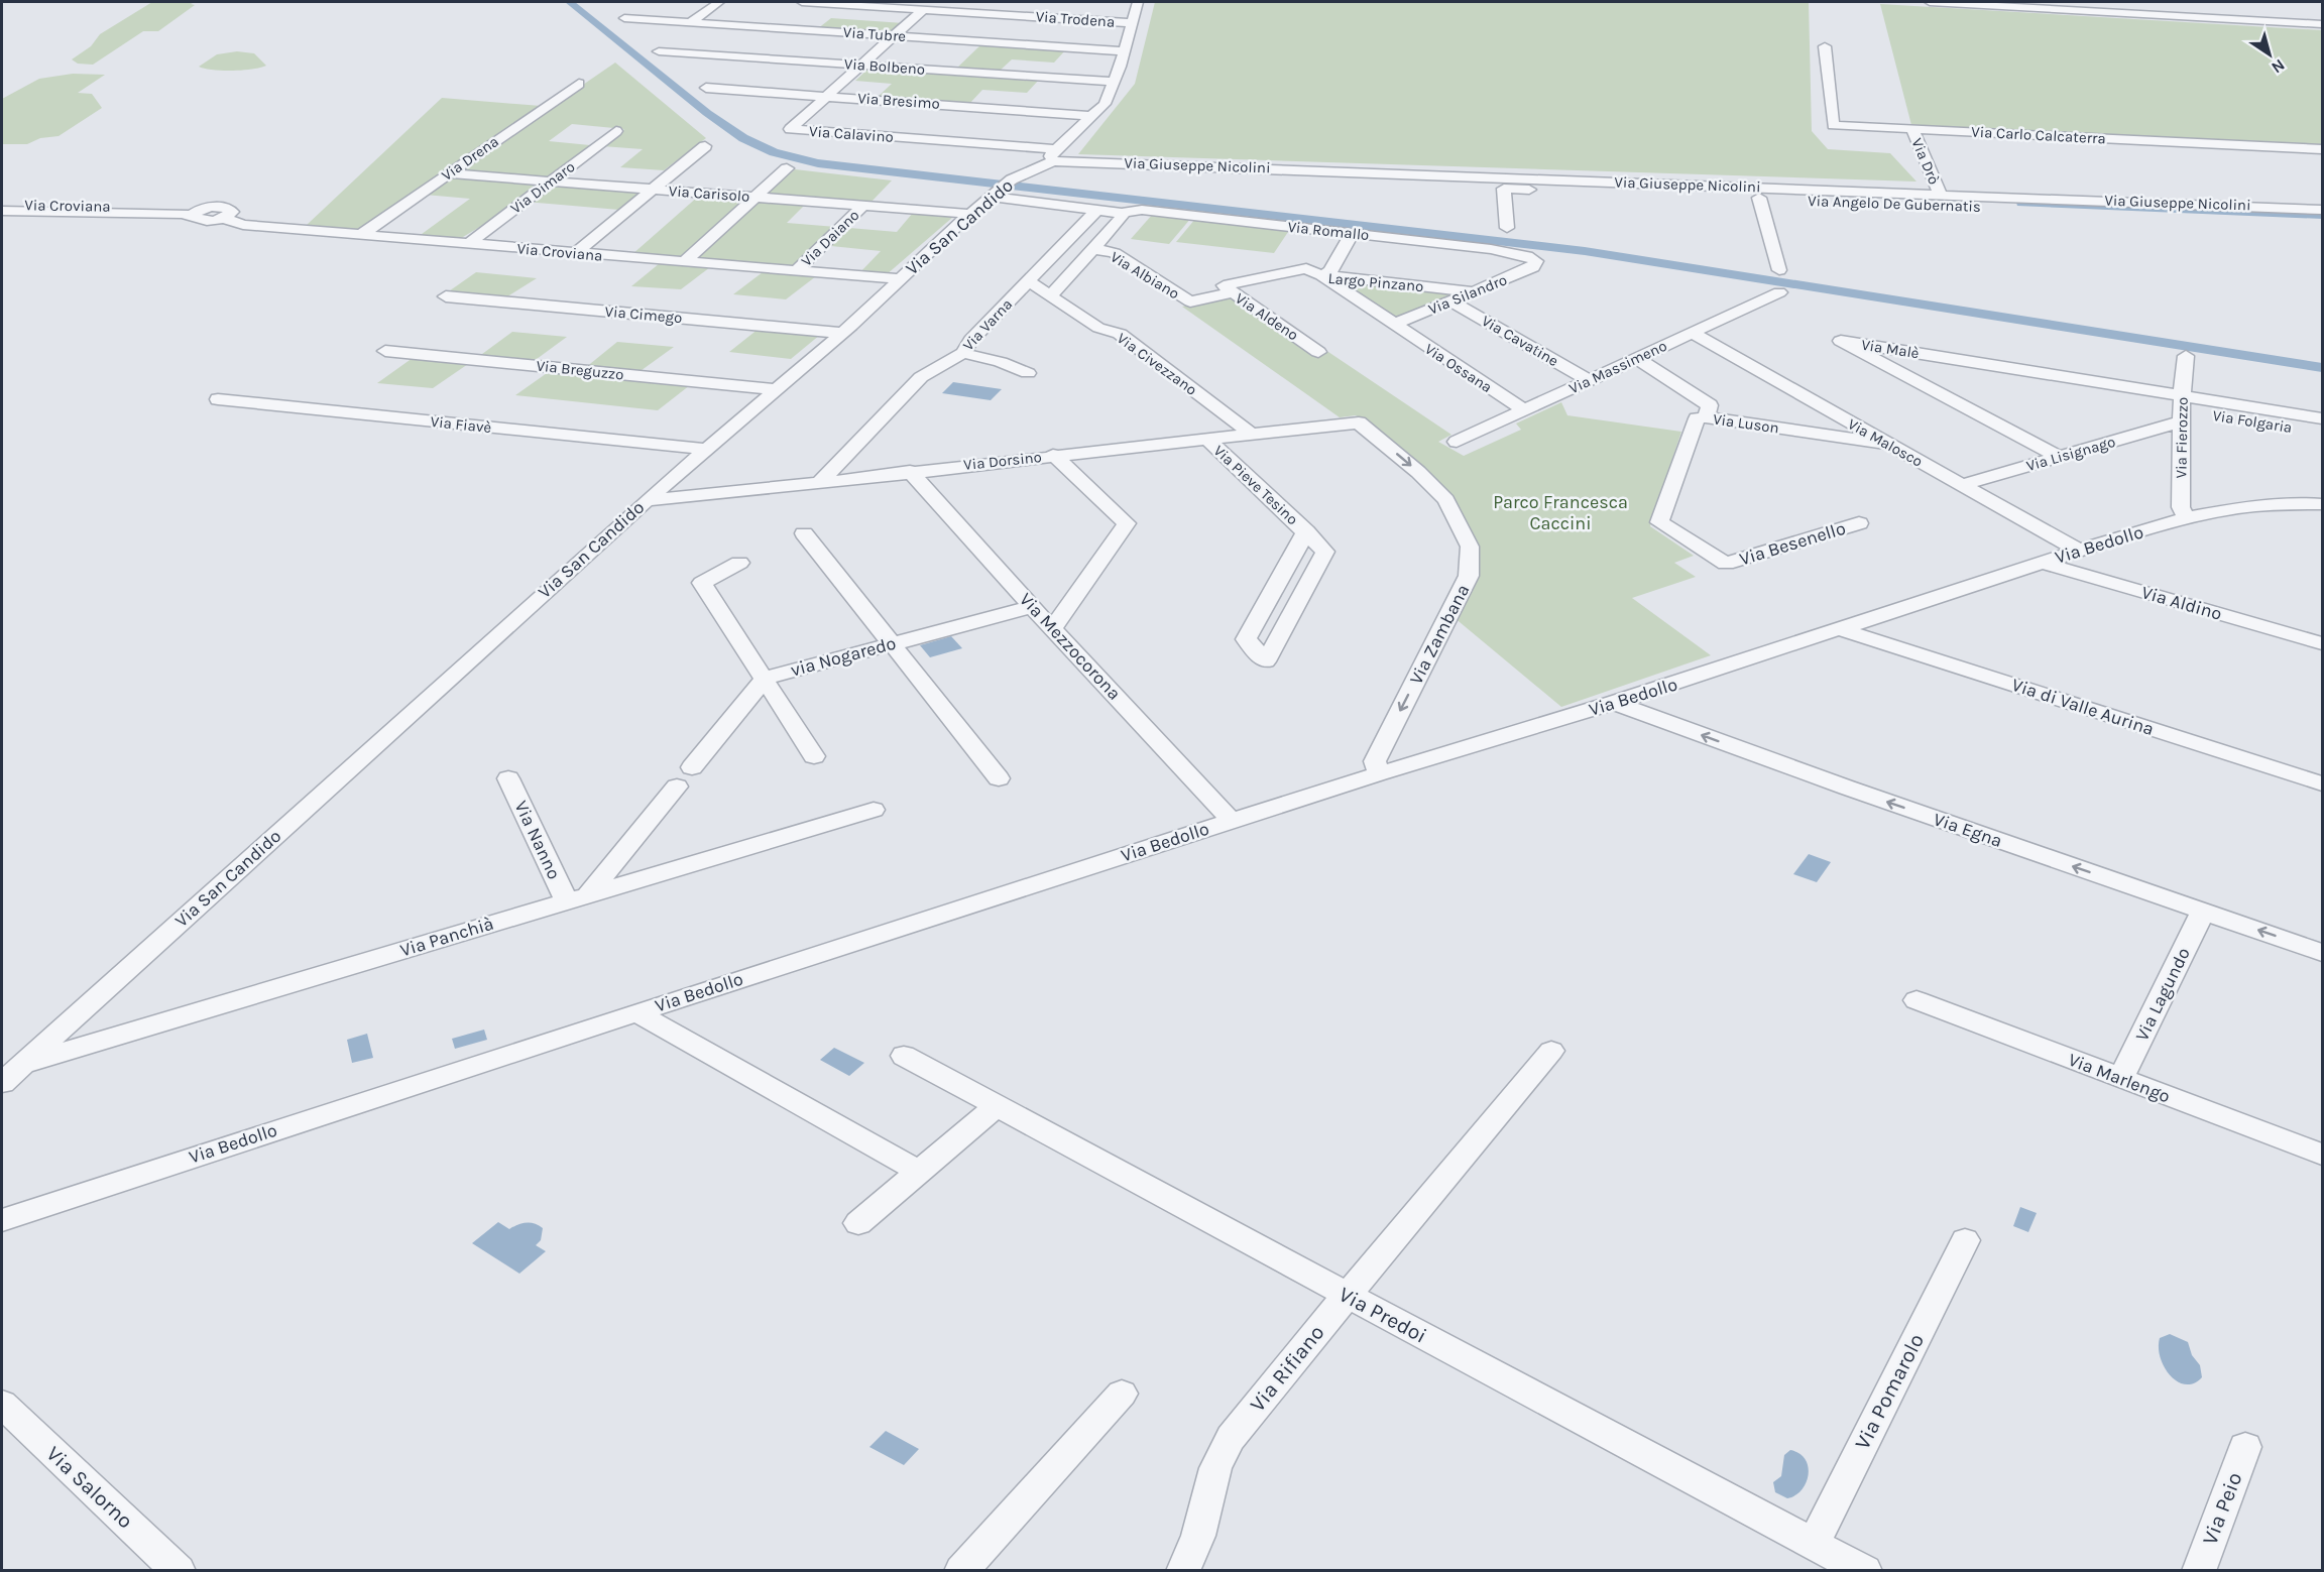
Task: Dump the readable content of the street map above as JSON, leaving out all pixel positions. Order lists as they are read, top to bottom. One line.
{"streets":{"street":["Via Trodena","Via Tubre","Via Bolbeno","Via Bresimo","Via Calavino","Via Carlo Calcaterra","Via Drena","Via Drò","Via Giuseppe Nicolini","Via Dimaro","Via Carisolo","Via Angelo De Gubernatis","Via Croviana","Via San Candido","Via Romallo","Via Daiano","Via Albiano","Largo Pinzano","Via Silandro","Via Cimego","Via Aldeno","Via Varna","Via Cavatine","Via Malè","Via Civezzano","Via Massimeno","Via Ossana","Via Breguzzo","Via Folgaria","Via Luson","Via Fiavè","Via Fierozzo","Via Malosco","Via Lisignago","Via Dorsino","Via Pieve Tesino","Via Besenello","Via Bedollo","Via Aldino","Via Zambana","Via Mezzocorona","via Nogaredo","Via di Valle Aurina","Via Egna","Via Nanno","Via Panchià","Via Lagundo","Via Marlengo","Via Predoi","Via Rifiano","Via Pomarolo","Via Salorno","Via Peio"]},"crossings":[["Via Trodena","Via Calavino"],["Via Trodena","Via San Candido"],["Via Tubre","Via Calavino"],["Via Tubre","Via San Candido"],["Via Bolbeno","Via Calavino"],["Via Bolbeno","Via San Candido"],["Via Bresimo","Via Calavino"],["Via Bresimo","Via San Candido"],["Via Calavino","Via Giuseppe Nicolini"],["Via Calavino","Via San Candido"],["Via Carlo Calcaterra","Via Drò"],["Via Drena","Via Carisolo"],["Via Drena","Via Croviana"],["Via Drò","Via Giuseppe Nicolini"],["Via Giuseppe Nicolini","Via San Candido"],["Via Dimaro","Via Carisolo"],["Via Dimaro","Via Croviana"],["Via Carisolo","Via San Candido"],["Via Carisolo","Via Daiano"],["Via Croviana","Via San Candido"],["Via Croviana","Via Daiano"],["Via San Candido","Via Romallo"],["Via San Candido","Via Cimego"],["Via San Candido","Via Breguzzo"],["Via San Candido","Via Fiavè"],["Via San Candido","Via Dorsino"],["Via San Candido","Via Panchià"],["Via Romallo","Via Silandro"],["Via Romallo","Via Varna"],["Via Albiano","Via Aldeno"],["Largo Pinzano","Via Silandro"],["Largo Pinzano","Via Aldeno"],["Largo Pinzano","Via Ossana"],["Via Silandro","Via Cavatine"],["Via Silandro","Via Ossana"],["Via Varna","Via Civezzano"],["Via Varna","Via Dorsino"],["Via Cavatine","Via Massimeno"],["Via Malè","Via Folgaria"],["Via Malè","Via Fierozzo"],["Via Malè","Via Lisignago"],["Via Civezzano","Via Dorsino"],["Via Massimeno","Via Ossana"],["Via Massimeno","Via Luson"],["Via Massimeno","Via Malosco"],["Via Folgaria","Via Fierozzo"],["Via Folgaria","Via Lisignago"],["Via Luson","Via Malosco"],["Via Luson","Via Besenello"],["Via Fierozzo","Via Lisignago"],["Via Fierozzo","Via Bedollo"],["Via Malosco","Via Lisignago"],["Via Malosco","Via Bedollo"],["Via Dorsino","Via Pieve Tesino"],["Via Dorsino","Via Zambana"],["Via Dorsino","Via Mezzocorona"],["Via Bedollo","Via Aldino"],["Via Bedollo","Via Zambana"],["Via Bedollo","Via Mezzocorona"],["Via Bedollo","Via di Valle Aurina"],["Via Bedollo","Via Egna"],["Via Mezzocorona","via Nogaredo"],["via Nogaredo","Via Nanno"],["via Nogaredo","Via Panchià"],["Via Egna","Via Lagundo"],["Via Nanno","Via Panchià"],["Via Lagundo","Via Marlengo"],["Via Predoi","Via Rifiano"],["Via Predoi","Via Pomarolo"]],"one_way":["Via Zambana","Via Egna"],"parks":["Parco Francesca Caccini"],"north":"bottom right"}
